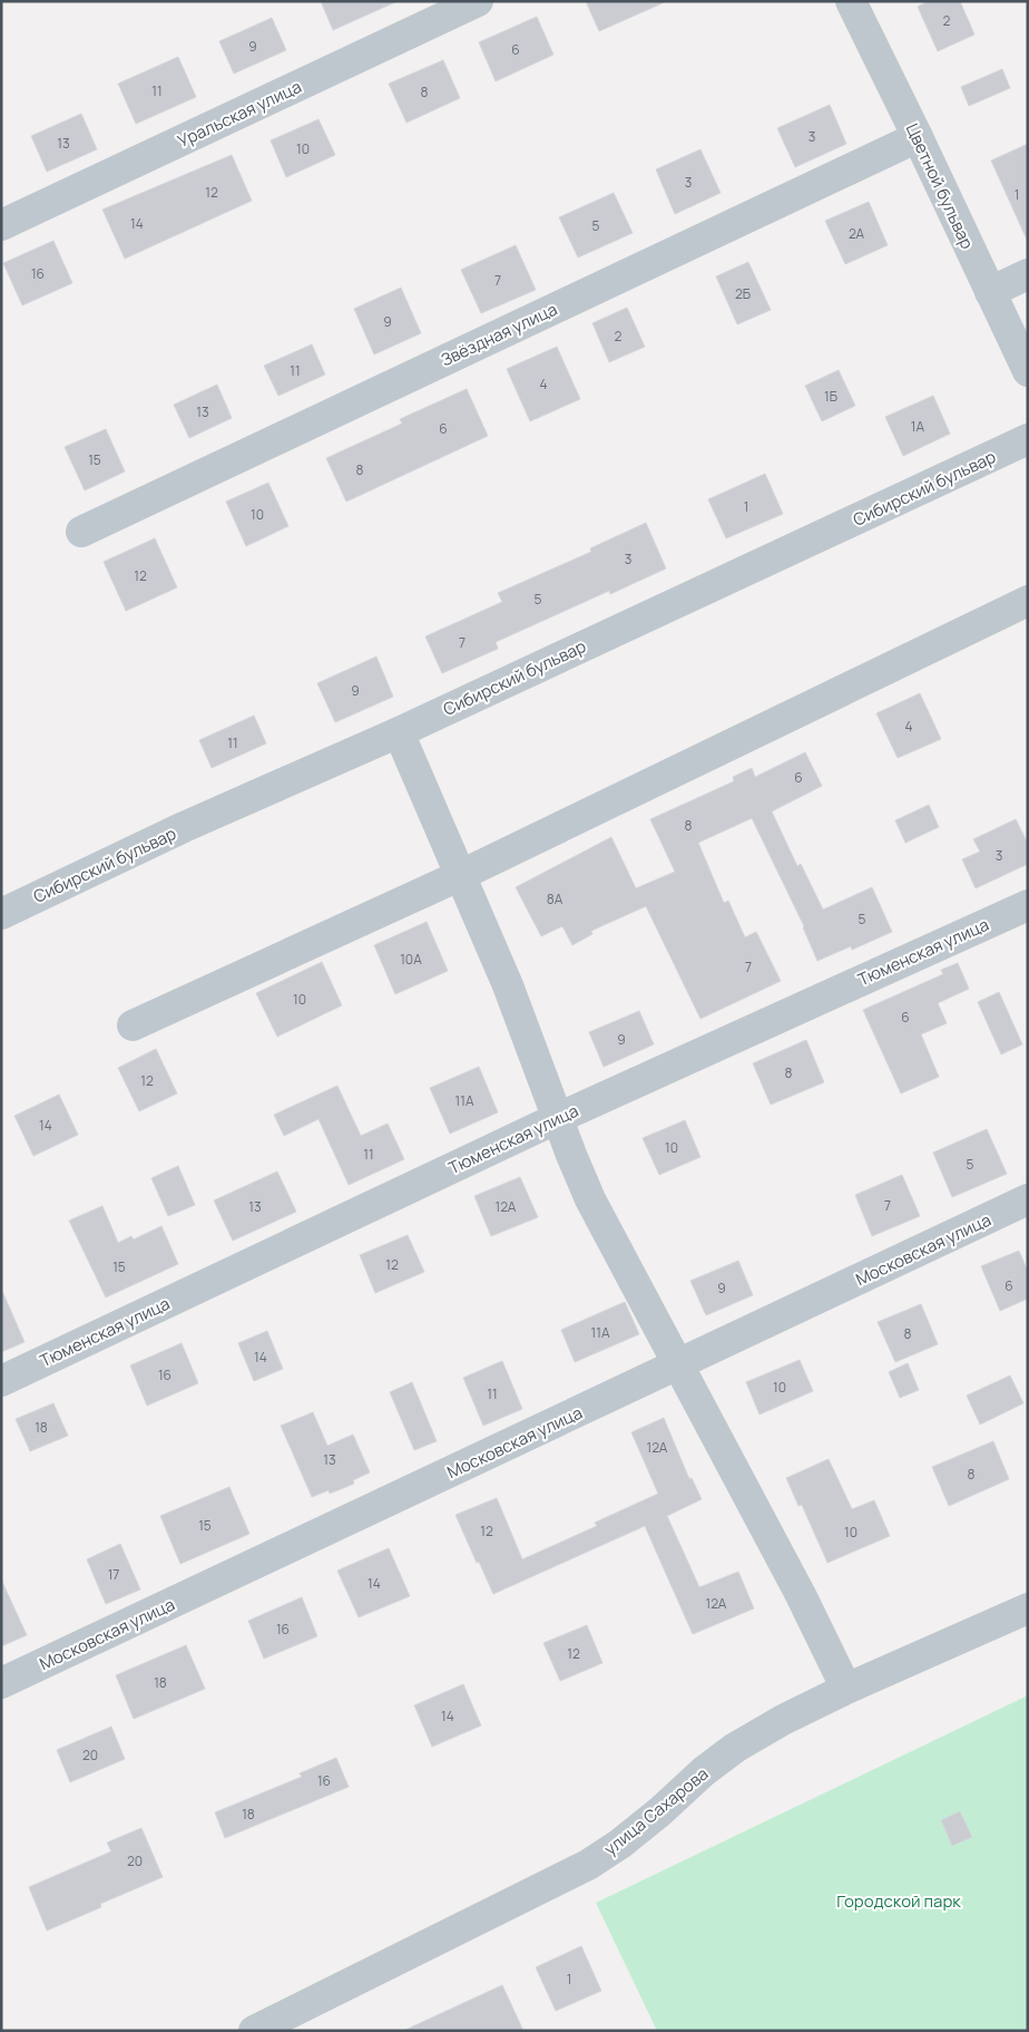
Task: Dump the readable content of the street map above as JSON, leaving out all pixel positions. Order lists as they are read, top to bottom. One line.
{"streets":{"street":["Уральская улица","Цветной бульвар","Звёздная улица","Сибирский бульвар","Тюменская улица","Московская улица","улица Сахарова"]},"crossings":[["Цветной бульвар","Звёздная улица"]],"parks":["Городской парк"],"house_numbers":["2","9","6","11","8","3","13","10","3","12","1","14","5","2А","16","7","2Б","9","2","11","4","1Б","13","1А","6","15","8","1","10","3","12","5","7","9","4","11","6","8","3","8А","5","10А","7","10","6","9","8","12","11А","14","10","11","5","7","13","12А","12","15","6","9","11А","8","14","16","10","11","18","12А","13","8","15","12","10","17","14","12А","16","12","18","14","20","16","18","20","1"]}
